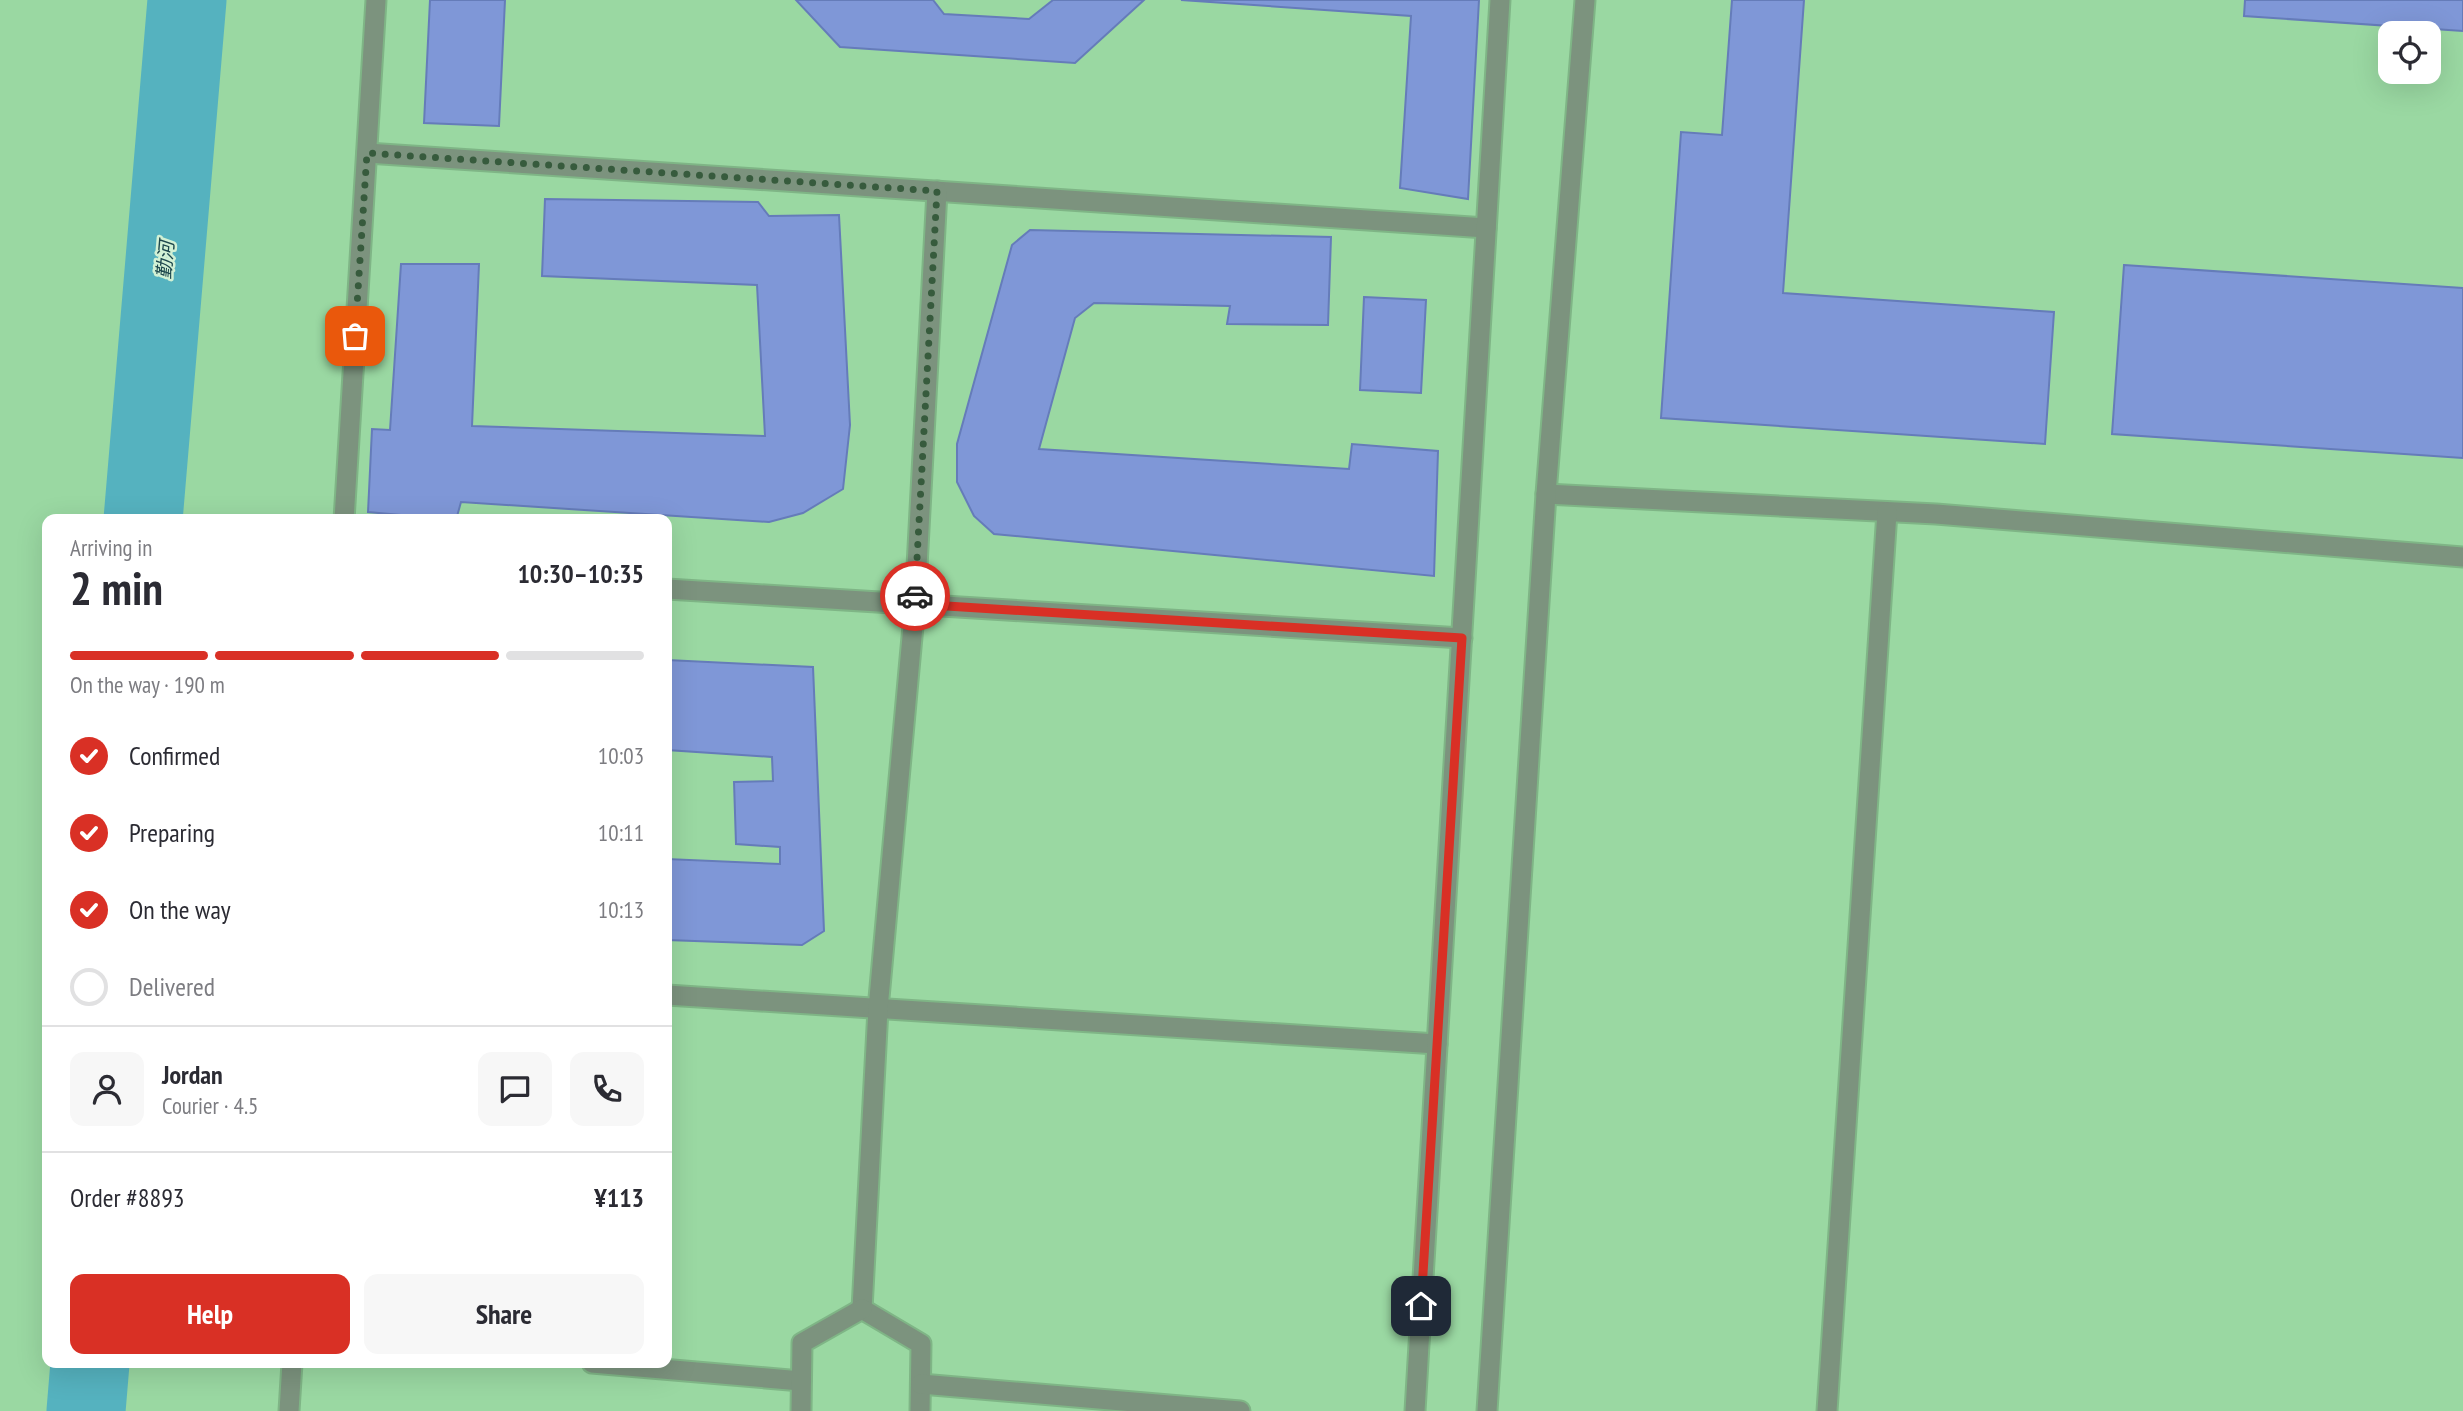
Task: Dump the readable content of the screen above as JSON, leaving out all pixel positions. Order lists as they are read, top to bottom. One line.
{"water":["勤河"],"page":{"heading":["2 min","Arriving in","10:30–10:35"],"panel":["Jordan","Courier · 4.5","Order #8893","¥113"],"bar":"On the way · 190 m","list":[["Confirmed","10:03"],["Preparing","10:11"],["On the way","10:13"],"Delivered"],"buttons":["Help","Share"]}}
